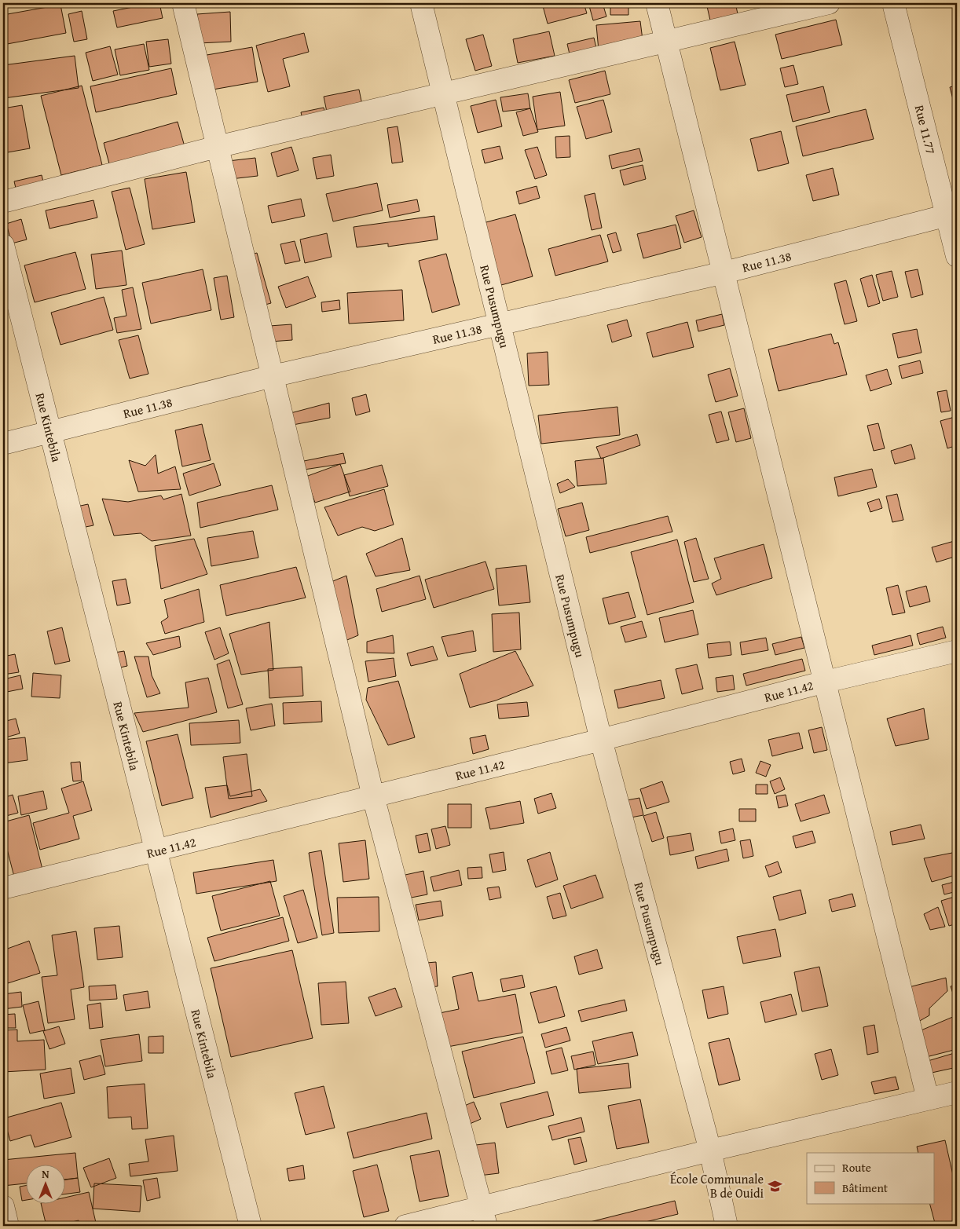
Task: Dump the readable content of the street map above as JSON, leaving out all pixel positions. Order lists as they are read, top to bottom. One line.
{"streets":{"street":["Rue 11.77","Rue 11.38","Rue Pusumpugu","Rue Kintebila","Rue 11.42"]},"crossings":[["Rue 11.77","Rue 11.38"],["Rue 11.38","Rue Pusumpugu"],["Rue 11.38","Rue Kintebila"],["Rue Pusumpugu","Rue 11.42"],["Rue Kintebila","Rue 11.42"]],"places":{"school or university":["École Communale B de Ouidi"]},"legend":["Route","Bâtiment"],"north":"top"}
